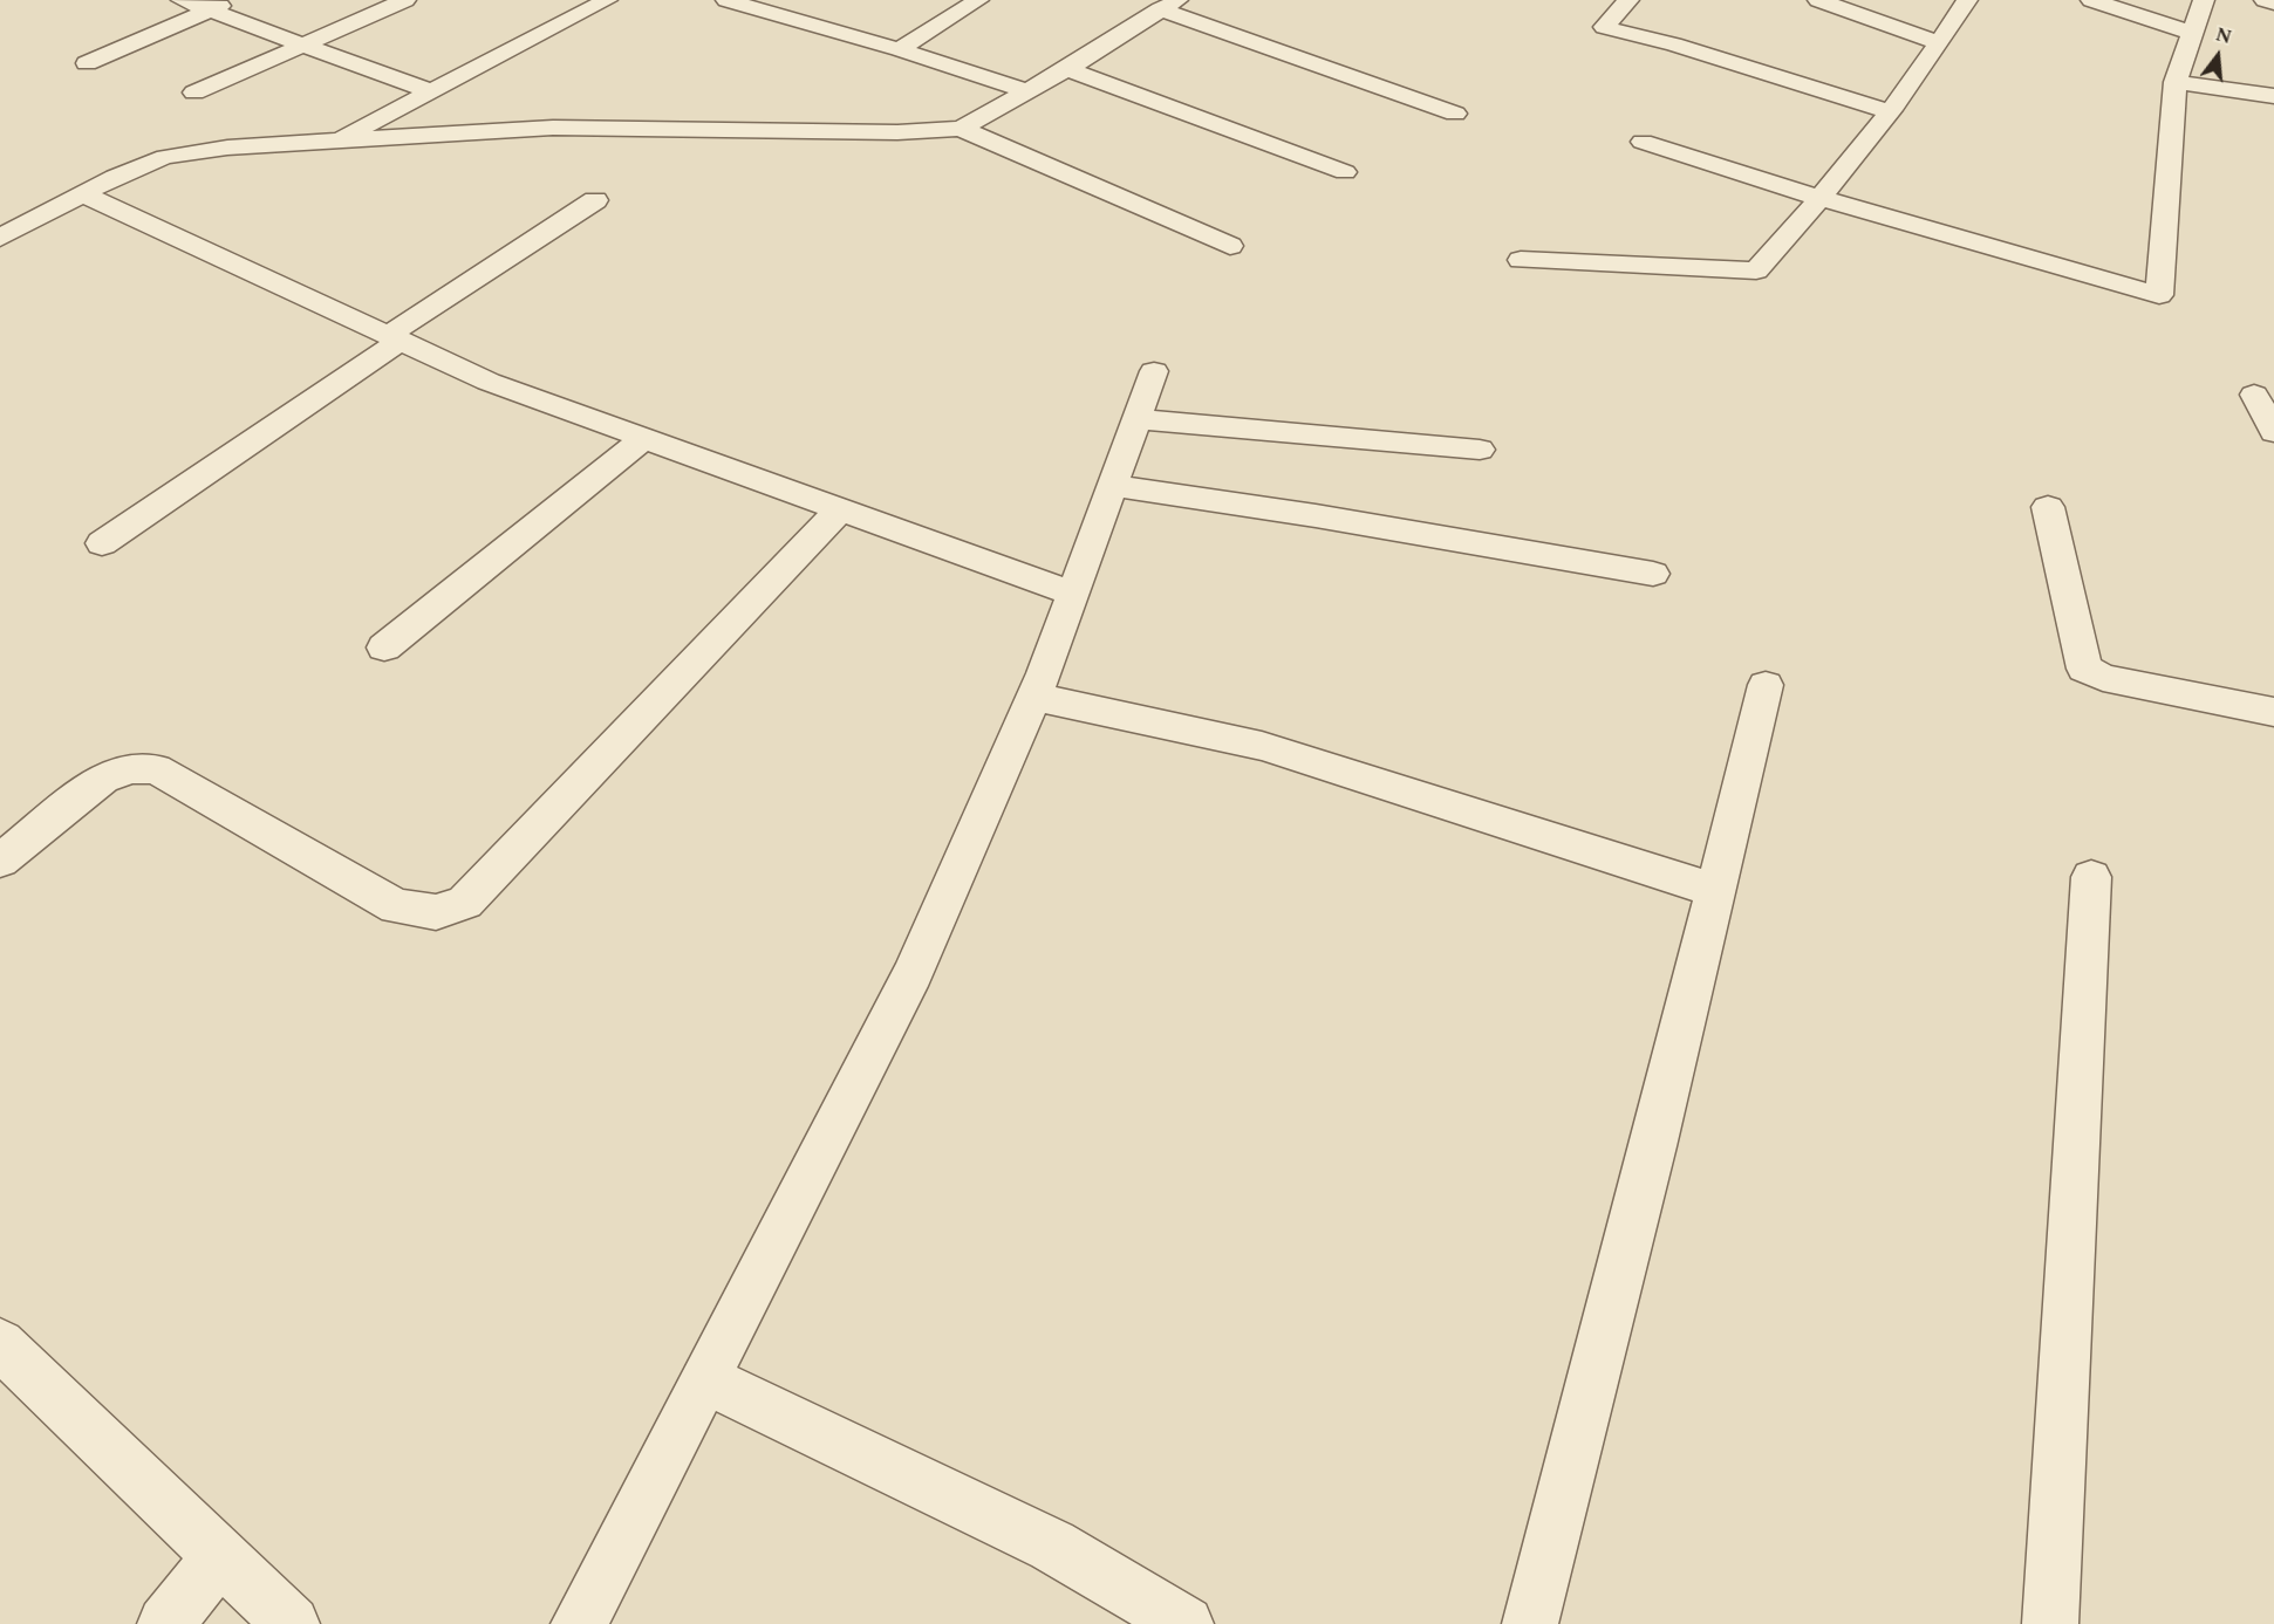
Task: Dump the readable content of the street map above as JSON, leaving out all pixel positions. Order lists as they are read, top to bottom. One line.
{"north":"top"}
